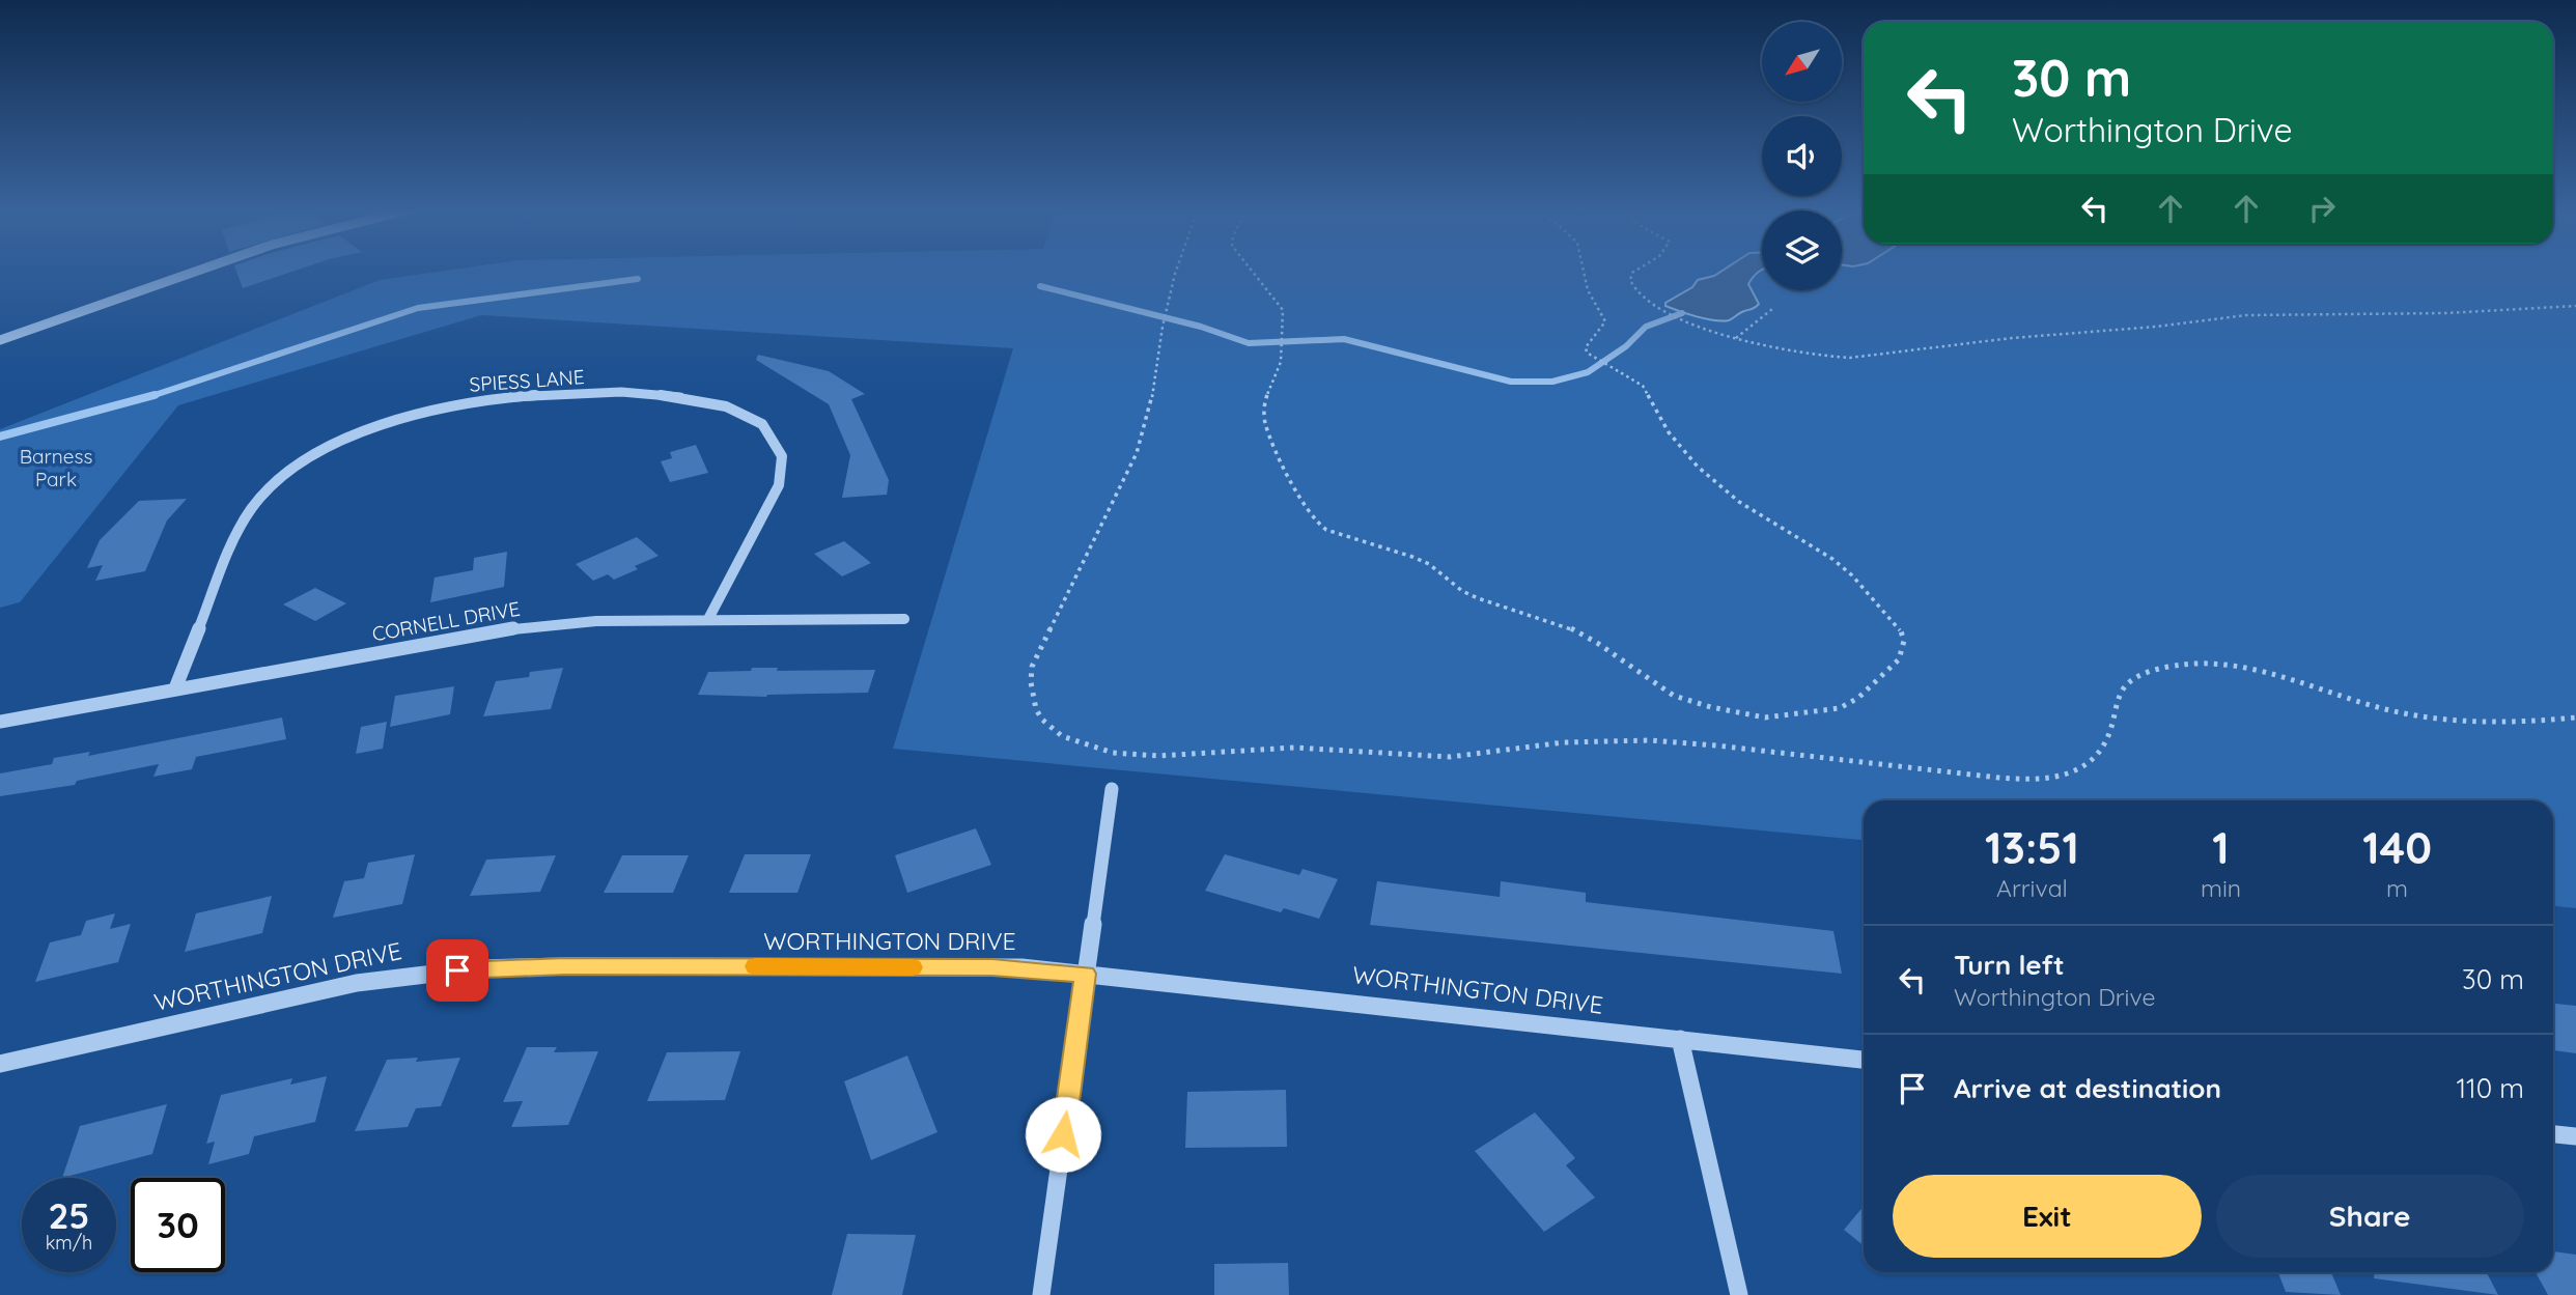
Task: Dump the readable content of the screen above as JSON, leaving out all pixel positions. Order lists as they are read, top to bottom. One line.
{"streets":{"street":["SPIESS LANE","CORNELL DRIVE","WORTHINGTON DRIVE"]},"crossings":[["SPIESS LANE","CORNELL DRIVE"]],"parks":["Barness Park"],"north":"bottom left","page":{"turn":["30 m","Worthington Drive"],"eta":["13:51","Arrival","1","min","140","m"],"list":[{"name":"Turn left","note":"Worthington Drive","value":"30 m"},{"name":"Arrive at destination","value":"110 m"}],"buttons":["Exit","Share"],"speed":"25 km/h","limit":"30"}}
